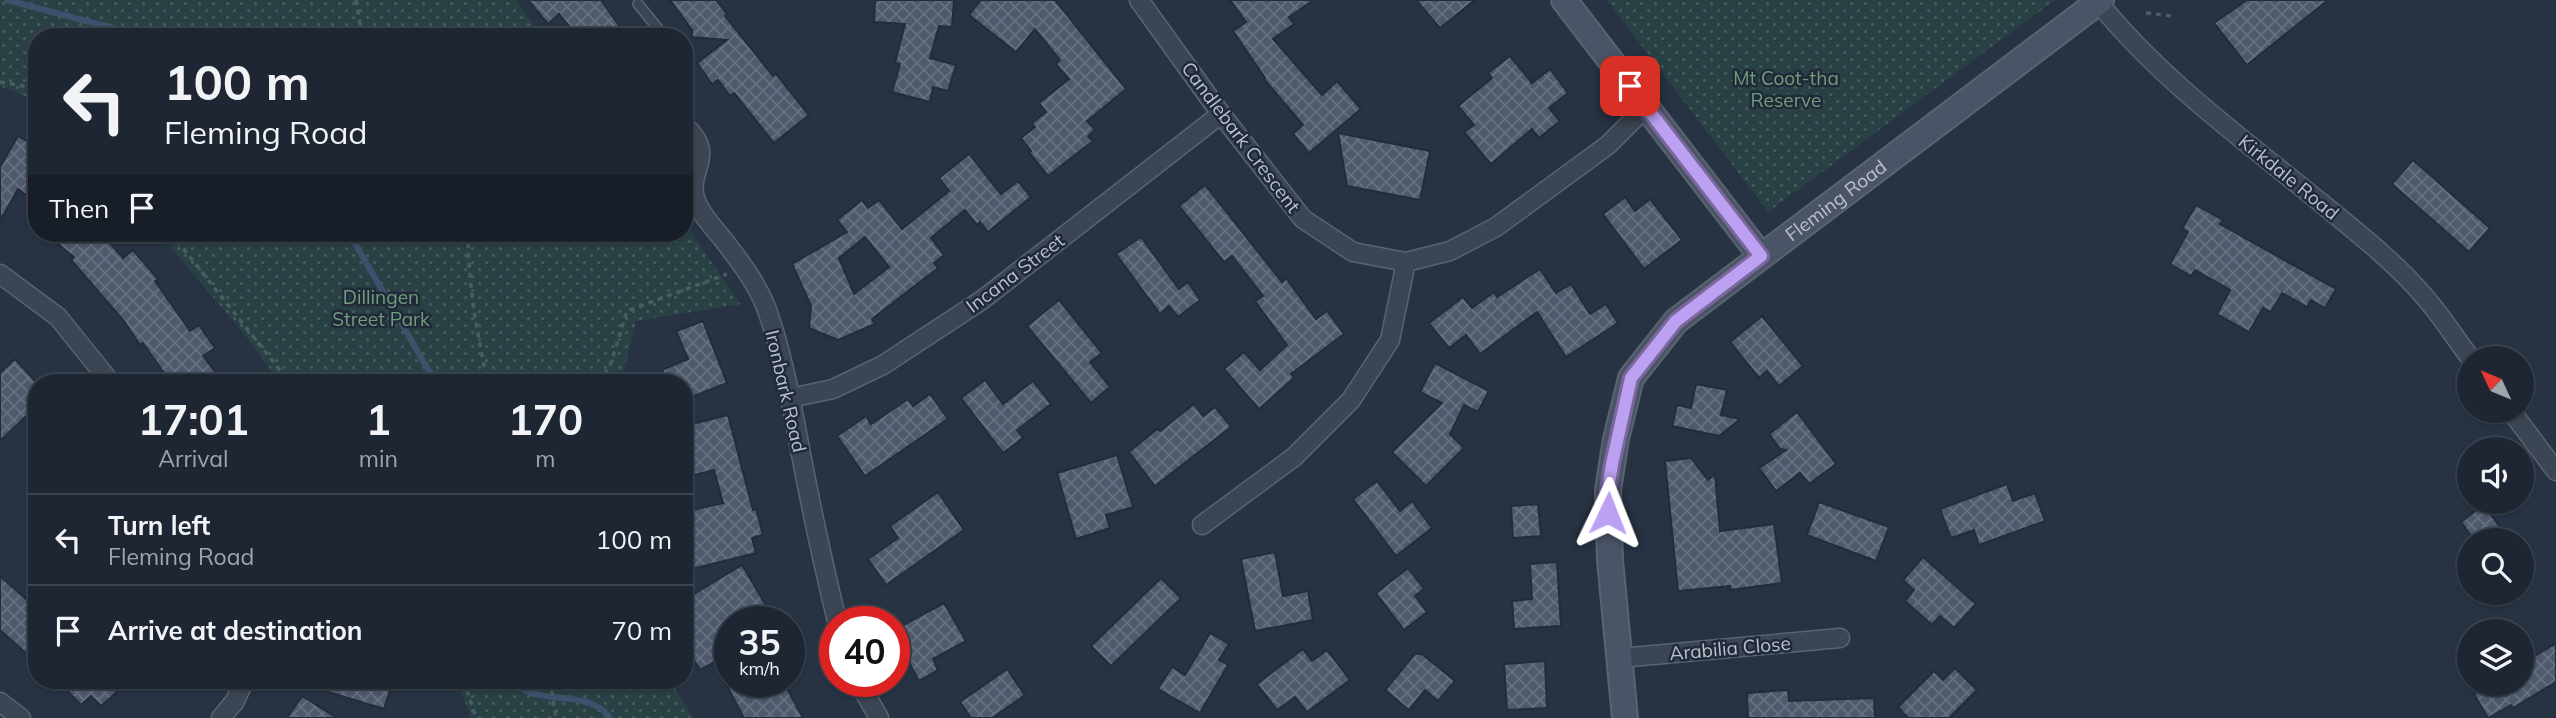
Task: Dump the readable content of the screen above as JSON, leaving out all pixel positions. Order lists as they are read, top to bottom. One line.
{"streets":{"street":["Candlebark Crescent","Kirkdale Road","Fleming Road","Incana Street","Ironbark Road","Arabilia Close"]},"crossings":[["Candlebark Crescent","Incana Street"],["Kirkdale Road","Fleming Road"],["Fleming Road","Arabilia Close"],["Incana Street","Ironbark Road"]],"parks":["Mt Coot-tha Reserve","Dillingen Street Park"],"north":"top left","page":{"turn":["100 m","Fleming Road"],"then":"Then","eta":["17:01","Arrival","1","min","170","m"],"list":[{"name":"Turn left","note":"Fleming Road","value":"100 m"},{"name":"Arrive at destination","value":"70 m"}],"speed":"35 km/h","limit":"40"}}
